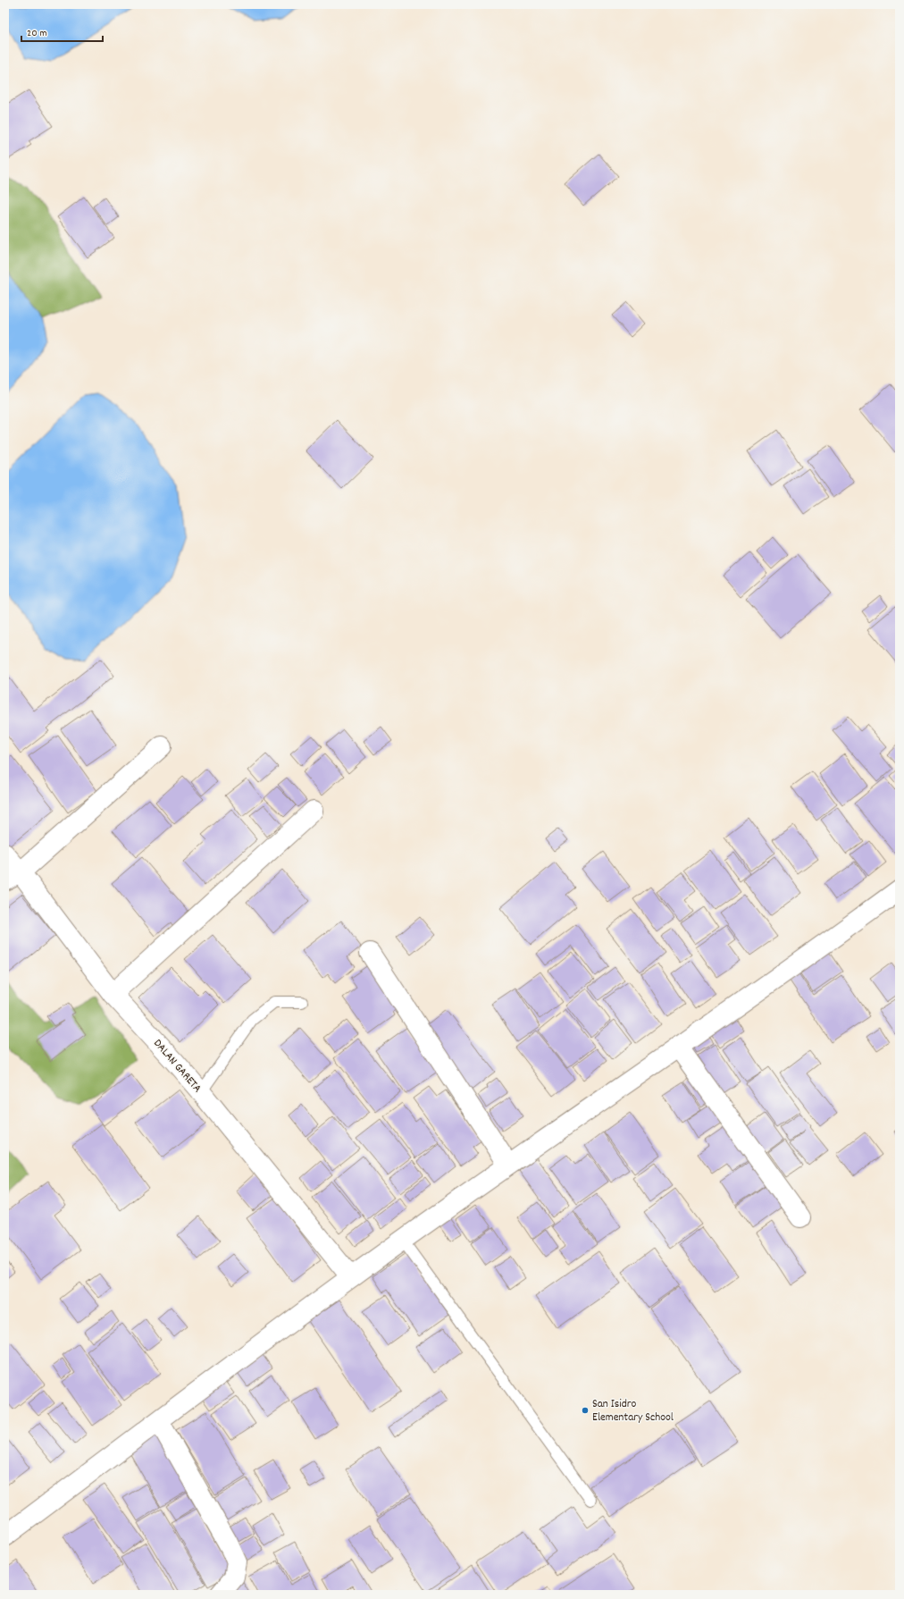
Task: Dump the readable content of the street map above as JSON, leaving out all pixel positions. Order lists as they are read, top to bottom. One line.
{"streets":{"street":["DALAN GARETA"]},"places":["San Isidro Elementary School"],"scale_bar":"20 m"}
